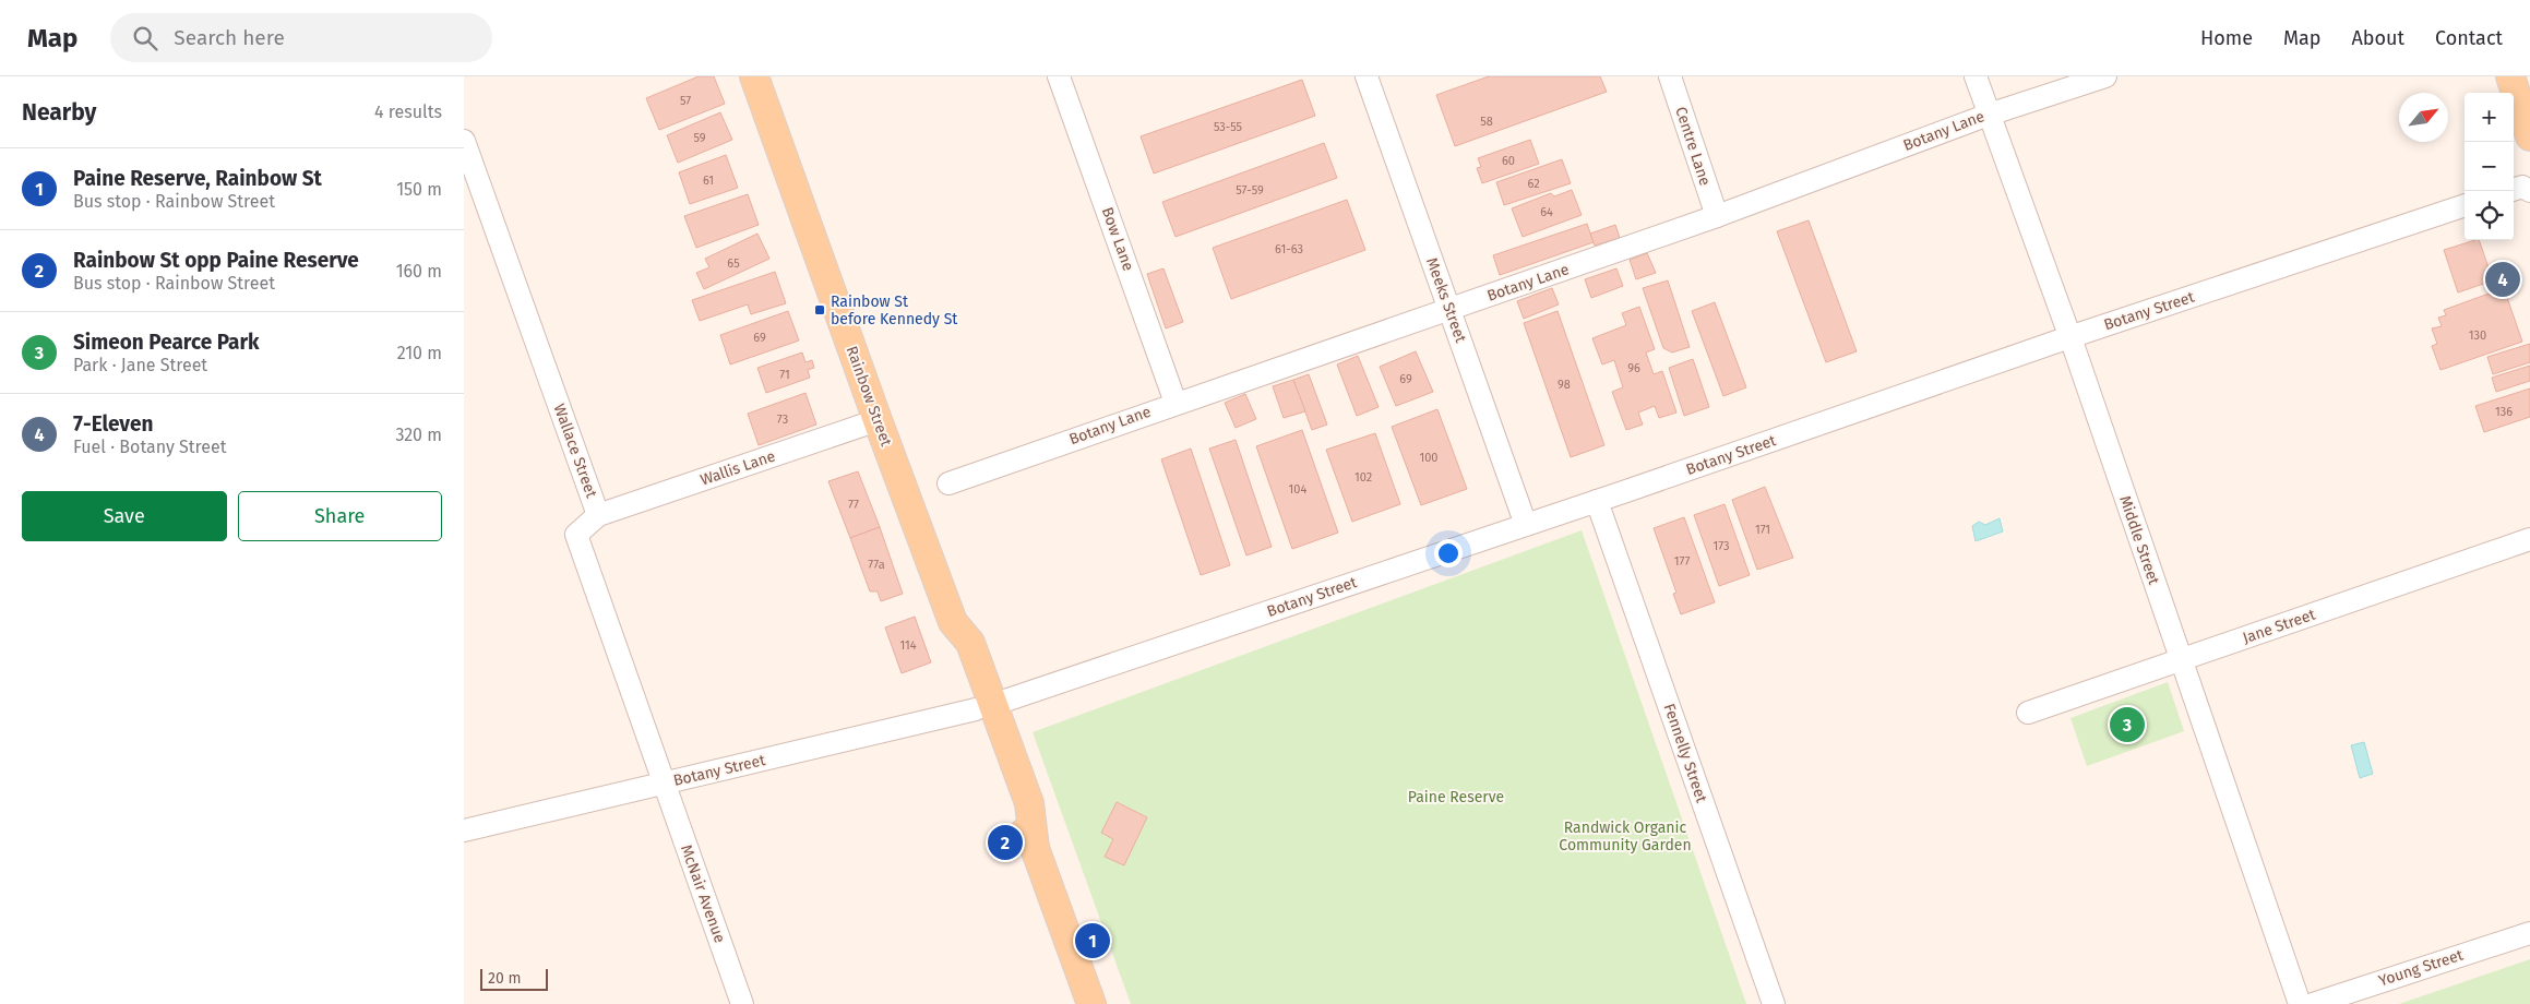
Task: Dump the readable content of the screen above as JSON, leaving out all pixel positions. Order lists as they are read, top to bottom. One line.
{"streets":{"main road":["Rainbow Street"],"street":["Botany Lane","Centre Lane","Bow Lane","Meeks Street","Botany Street","Wallace Street","Wallis Lane","Middle Street","Jane Street","Fennelly Street","McNair Avenue","Young Street"]},"crossings":[["Botany Lane","Centre Lane"],["Botany Lane","Bow Lane"],["Botany Lane","Meeks Street"],["Botany Lane","Middle Street"],["Meeks Street","Botany Street"],["Botany Street","Rainbow Street"],["Botany Street","Wallace Street"],["Botany Street","Middle Street"],["Botany Street","Fennelly Street"],["Botany Street","McNair Avenue"],["Rainbow Street","Wallis Lane"],["Wallace Street","Wallis Lane"],["Wallace Street","McNair Avenue"],["Middle Street","Jane Street"]],"parks":["Paine Reserve","Randwick Organic Community Garden"],"places":{"transit":["Rainbow St before Kennedy St"]},"house_numbers":["57","58","53-55","59","60","61","62","57-59","64","61-63","65","130","69","96","71","69","98","136","73","100","102","104","77","171","173","177","77a","114"],"scale_bar":"20 m","north":"top right","page":{"header":"Map","search":"Search here","nav":["Home","Map","About","Contact"],"heading":["Nearby","4 results"],"map_buttons":["+","−"],"list":[{"mark":"1","name":"Paine Reserve, Rainbow St","note":"Bus stop · Rainbow Street","value":"150 m"},{"mark":"2","name":"Rainbow St opp Paine Reserve","note":"Bus stop · Rainbow Street","value":"160 m"},{"mark":"3","name":"Simeon Pearce Park","note":"Park · Jane Street","value":"210 m"},{"mark":"4","name":"7-Eleven","note":"Fuel · Botany Street","value":"320 m"}],"pins":["4","3","2","1"],"buttons":["Save","Share"],"scale":"20 m"}}
